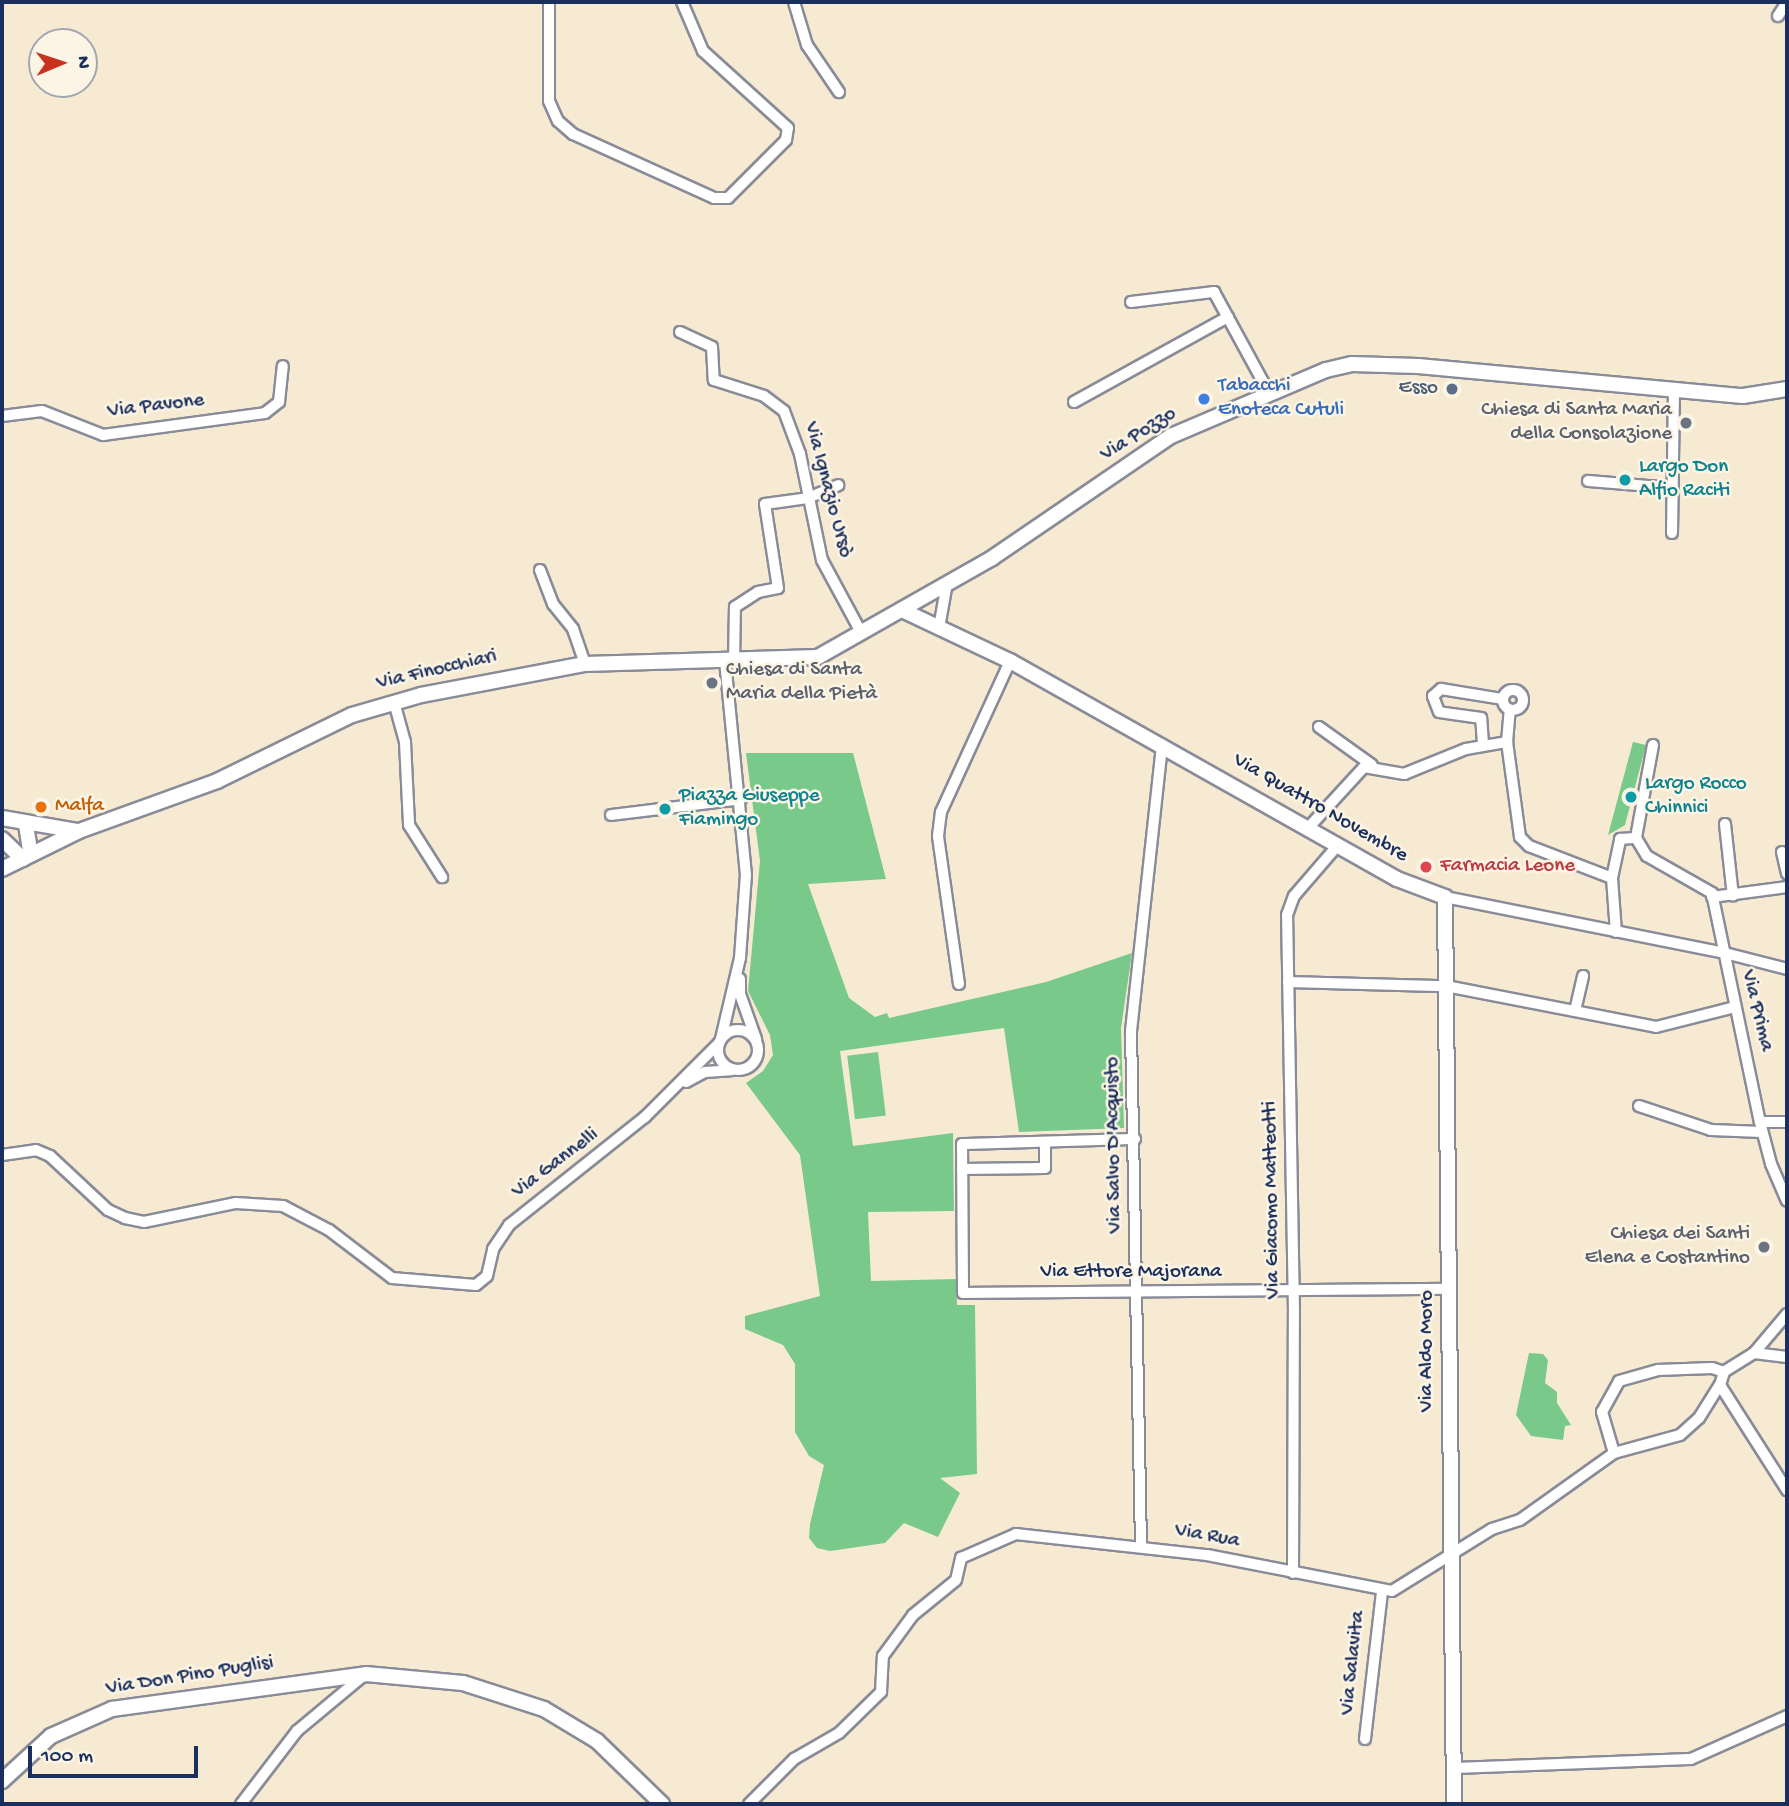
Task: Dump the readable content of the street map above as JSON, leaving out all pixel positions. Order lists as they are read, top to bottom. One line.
{"streets":{"street":["Via Pavone","Via Pozzo","Via Ignazio Ursò","Via Finocchiari","Via Quattro Novembre","Via Prima","Via Salvo D'Acquisto","Via Gannelli","Via Giacomo Matteotti","Via Ettore Majorana","Via Aldo Moro","Via Rua","Via Salavita","Via Don Pino Puglisi"]},"crossings":[["Via Pozzo","Via Finocchiari"],["Via Pozzo","Via Quattro Novembre"],["Via Ignazio Ursò","Via Finocchiari"],["Via Finocchiari","Via Quattro Novembre"],["Via Quattro Novembre","Via Prima"],["Via Quattro Novembre","Via Salvo D'Acquisto"],["Via Quattro Novembre","Via Giacomo Matteotti"],["Via Quattro Novembre","Via Aldo Moro"],["Via Salvo D'Acquisto","Via Ettore Majorana"],["Via Salvo D'Acquisto","Via Rua"],["Via Giacomo Matteotti","Via Ettore Majorana"],["Via Giacomo Matteotti","Via Rua"],["Via Ettore Majorana","Via Aldo Moro"],["Via Rua","Via Salavita"]],"places":["Esso","Tabacchi Enoteca Cutuli","Chiesa di Santa Maria della Consolazione","Largo Don Alfio Raciti","Chiesa di Santa Maria della Pietà","Largo Rocco Chinnici","Malfa","Piazza Giuseppe Fiamingo","Farmacia Leone","Chiesa dei Santi Elena e Costantino"],"scale_bar":"100 m","north":"right"}
